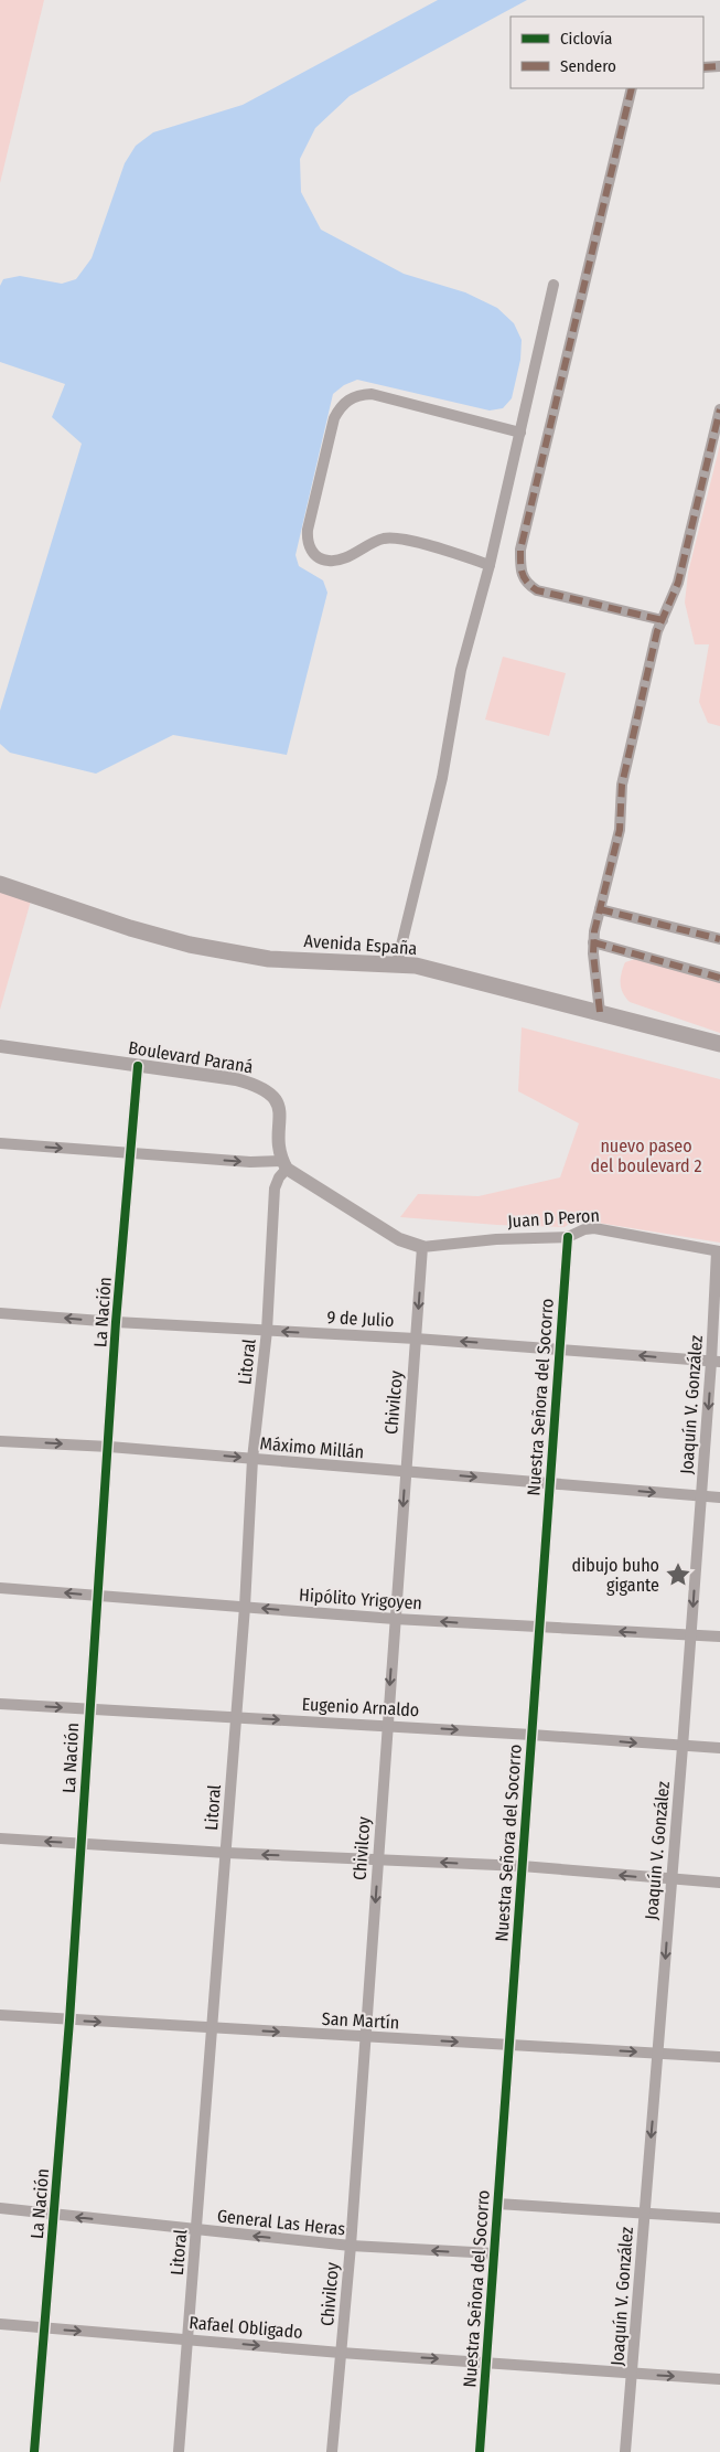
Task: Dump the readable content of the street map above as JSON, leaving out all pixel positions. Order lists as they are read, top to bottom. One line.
{"streets":{"main road":["Avenida España"],"street":["Boulevard Paraná","Juan D Peron","La Nación","9 de Julio","Litoral","Nuestra Señora del Socorro","Chivilcoy","Joaquín V. González","Máximo Millán","Hipólito Yrigoyen","Eugenio Arnaldo","San Martín","General Las Heras","Rafael Obligado"]},"crossings":[["Boulevard Paraná","La Nación"],["Boulevard Paraná","Litoral"],["Juan D Peron","Nuestra Señora del Socorro"],["Juan D Peron","Chivilcoy"],["Juan D Peron","Joaquín V. González"],["La Nación","9 de Julio"],["La Nación","Máximo Millán"],["La Nación","Hipólito Yrigoyen"],["La Nación","Eugenio Arnaldo"],["La Nación","San Martín"],["La Nación","General Las Heras"],["La Nación","Rafael Obligado"],["9 de Julio","Litoral"],["9 de Julio","Nuestra Señora del Socorro"],["9 de Julio","Chivilcoy"],["9 de Julio","Joaquín V. González"],["Litoral","Máximo Millán"],["Litoral","Hipólito Yrigoyen"],["Litoral","Eugenio Arnaldo"],["Litoral","San Martín"],["Litoral","General Las Heras"],["Litoral","Rafael Obligado"],["Nuestra Señora del Socorro","Máximo Millán"],["Nuestra Señora del Socorro","Hipólito Yrigoyen"],["Nuestra Señora del Socorro","Eugenio Arnaldo"],["Nuestra Señora del Socorro","San Martín"],["Nuestra Señora del Socorro","General Las Heras"],["Nuestra Señora del Socorro","Rafael Obligado"],["Chivilcoy","Máximo Millán"],["Chivilcoy","Hipólito Yrigoyen"],["Chivilcoy","Eugenio Arnaldo"],["Chivilcoy","San Martín"],["Chivilcoy","General Las Heras"],["Chivilcoy","Rafael Obligado"],["Joaquín V. González","Máximo Millán"],["Joaquín V. González","Hipólito Yrigoyen"],["Joaquín V. González","Eugenio Arnaldo"],["Joaquín V. González","San Martín"],["Joaquín V. González","Rafael Obligado"]],"one_way":["9 de Julio","Chivilcoy","Joaquín V. González","Máximo Millán","Hipólito Yrigoyen","Eugenio Arnaldo","San Martín","General Las Heras","Rafael Obligado"],"parks":["nuevo paseo del boulevard 2"],"places":{"place":["dibujo buho gigante"]},"legend":["Ciclovía","Sendero"]}
